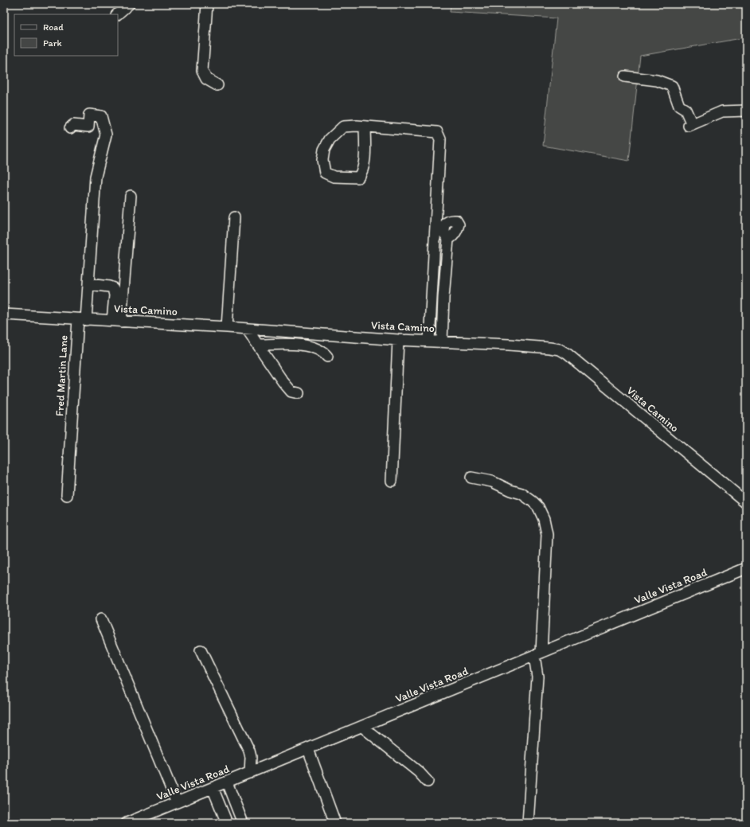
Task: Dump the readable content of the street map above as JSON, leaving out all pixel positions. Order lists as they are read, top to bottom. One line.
{"streets":{"street":["Vista Camino","Fred Martin Lane","Valle Vista Road"]},"crossings":[["Vista Camino","Fred Martin Lane"]],"legend":["Road","Park"]}
